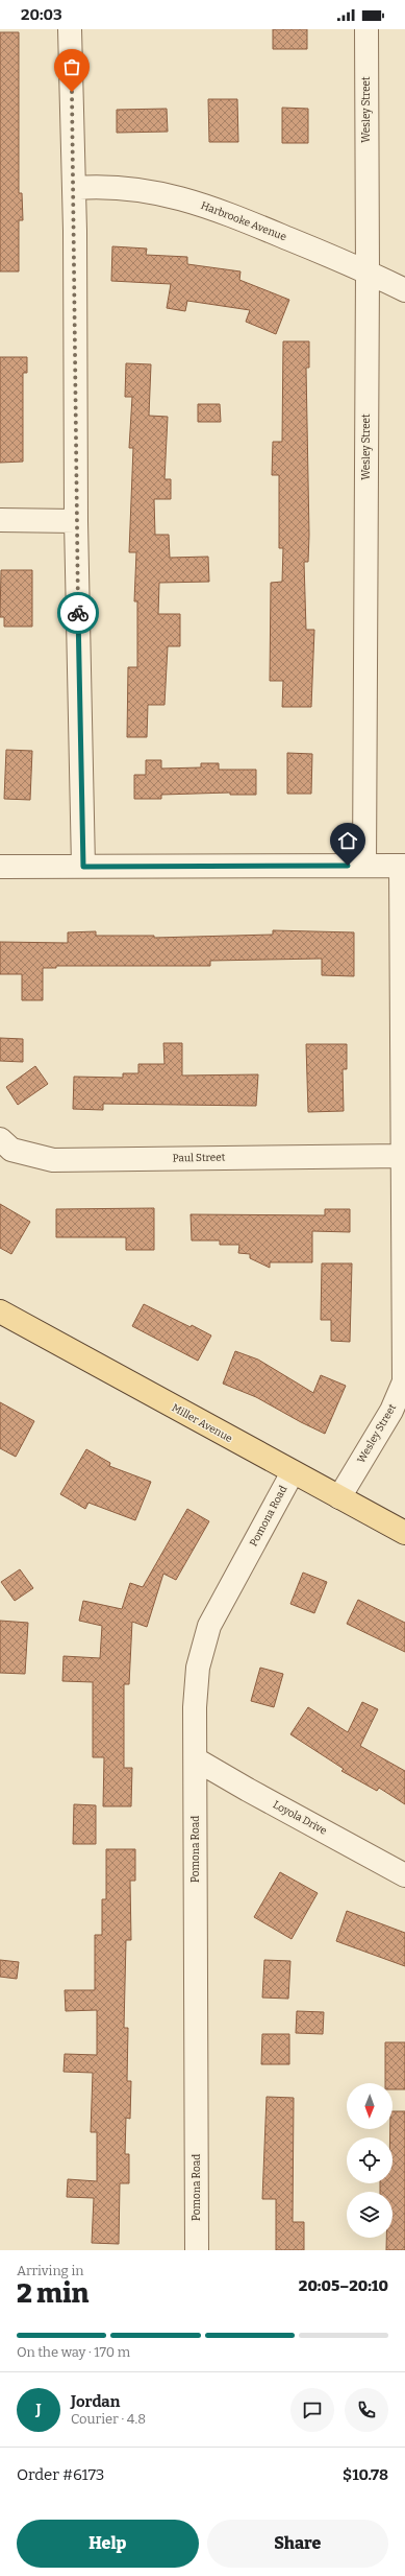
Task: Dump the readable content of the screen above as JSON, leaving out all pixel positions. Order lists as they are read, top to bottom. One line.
{"streets":{"main road":["Miller Avenue"],"street":["Wesley Street","Harbrooke Avenue","Paul Street","Pomona Road","Loyola Drive"]},"crossings":[["Wesley Street","Harbrooke Avenue"],["Wesley Street","Paul Street"],["Wesley Street","Miller Avenue"],["Miller Avenue","Pomona Road"],["Pomona Road","Loyola Drive"]],"north":"bottom","page":{"status":"20:03","heading":["2 min","Arriving in","20:05–20:10"],"panel":["Jordan","Courier · 4.8","Order #6173","$10.78"],"bar":"On the way · 170 m","round":"J","buttons":["Help","Share"]}}
